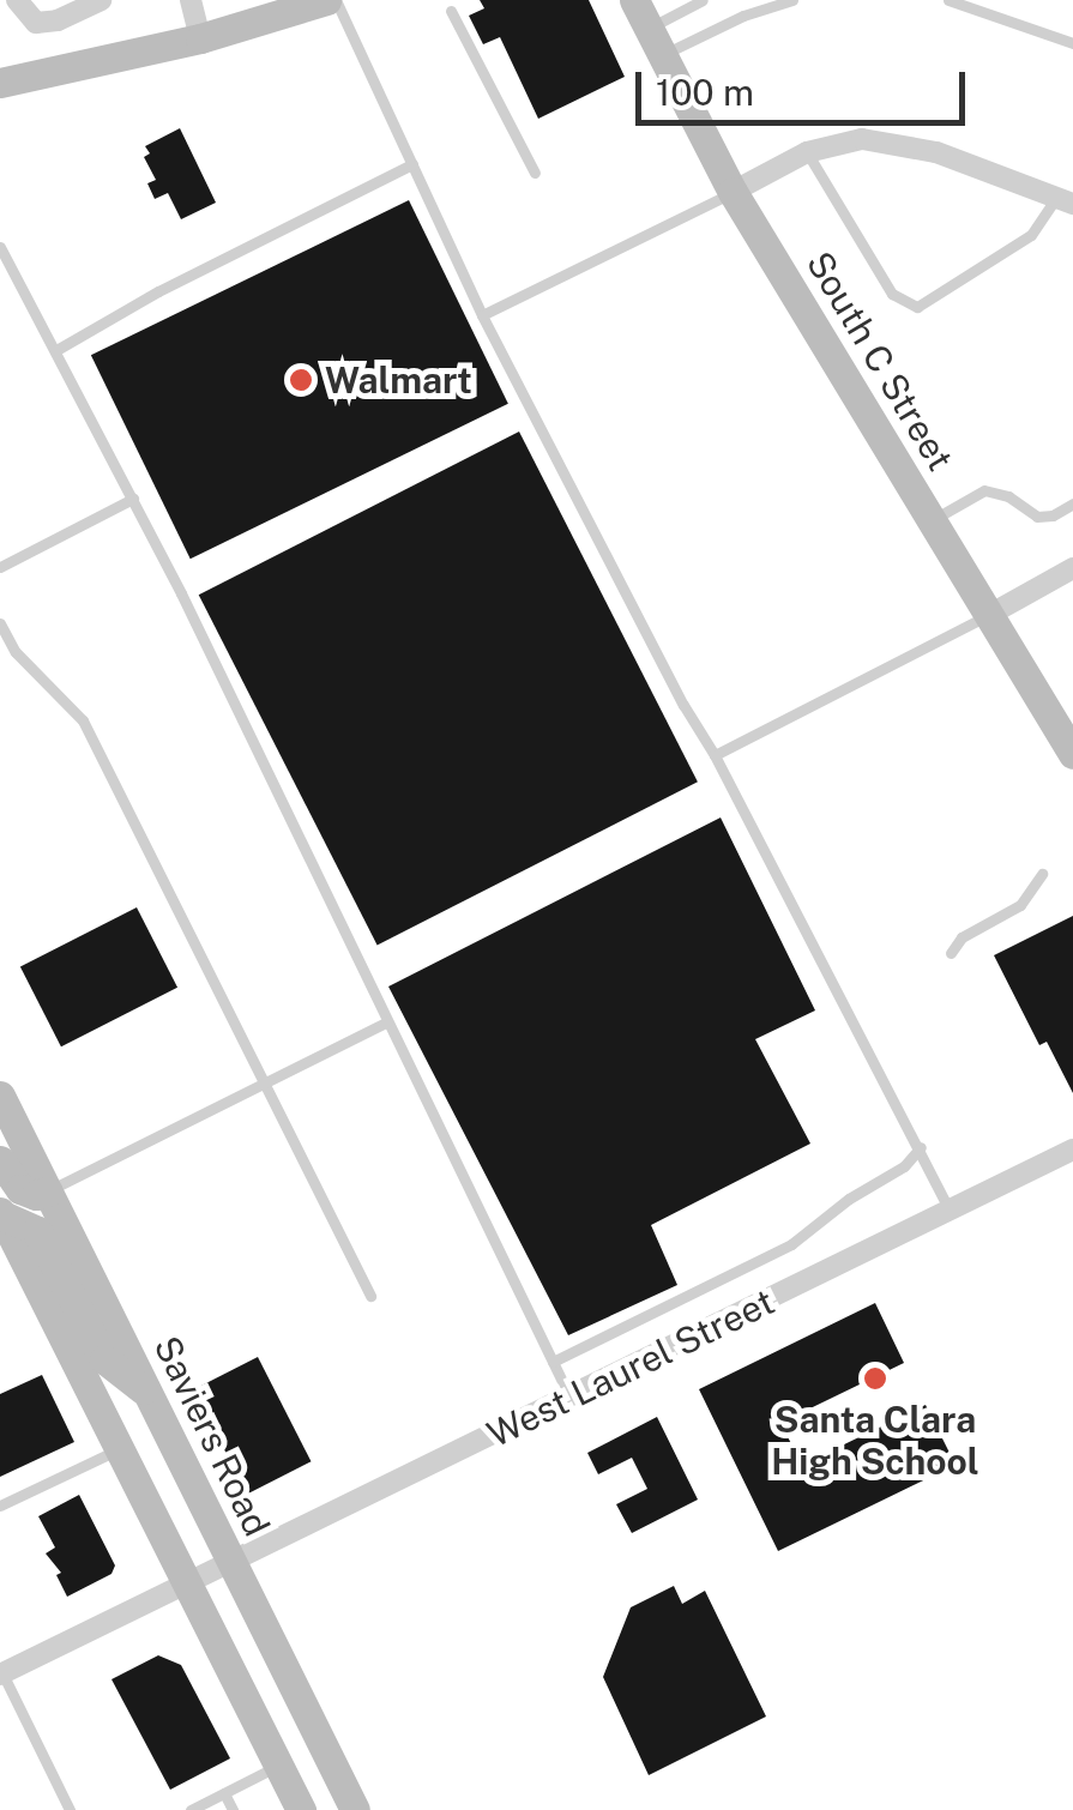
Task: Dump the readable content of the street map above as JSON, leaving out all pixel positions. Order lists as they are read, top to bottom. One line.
{"streets":{"main road":["South C Street","Saviers Road"],"street":["West Laurel Street"]},"crossings":[["West Laurel Street","Saviers Road"]],"places":["Walmart","Santa Clara High School"],"scale_bar":"100 m"}
